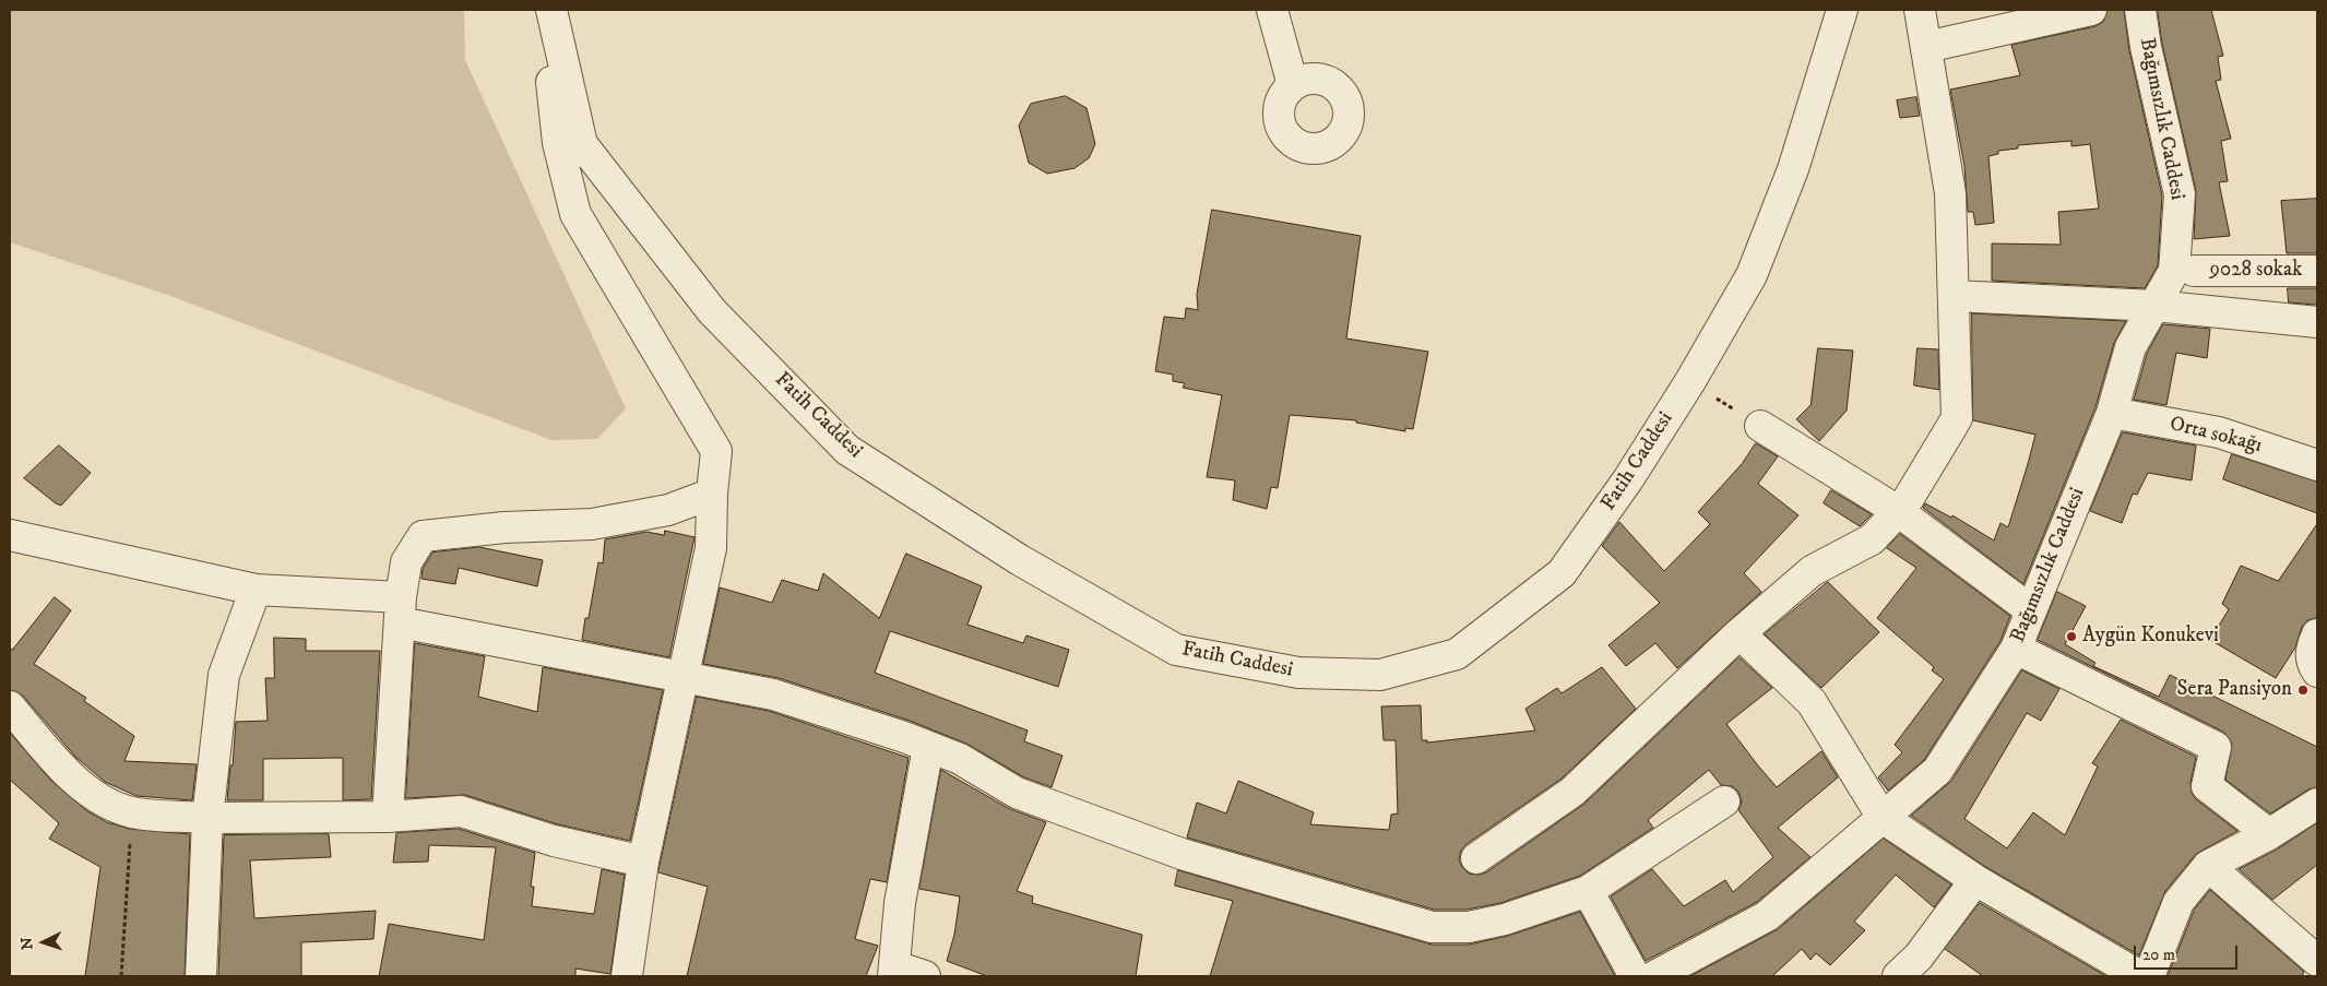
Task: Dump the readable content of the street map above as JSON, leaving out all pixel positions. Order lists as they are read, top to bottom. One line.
{"streets":{"street":["Bağımsızlık Caddesi","9028 sokak","Fatih Caddesi","Orta sokağı"]},"crossings":[["Bağımsızlık Caddesi","Orta sokağı"]],"places":["Aygün Konukevi","Sera Pansiyon"],"scale_bar":"20 m","north":"left"}
